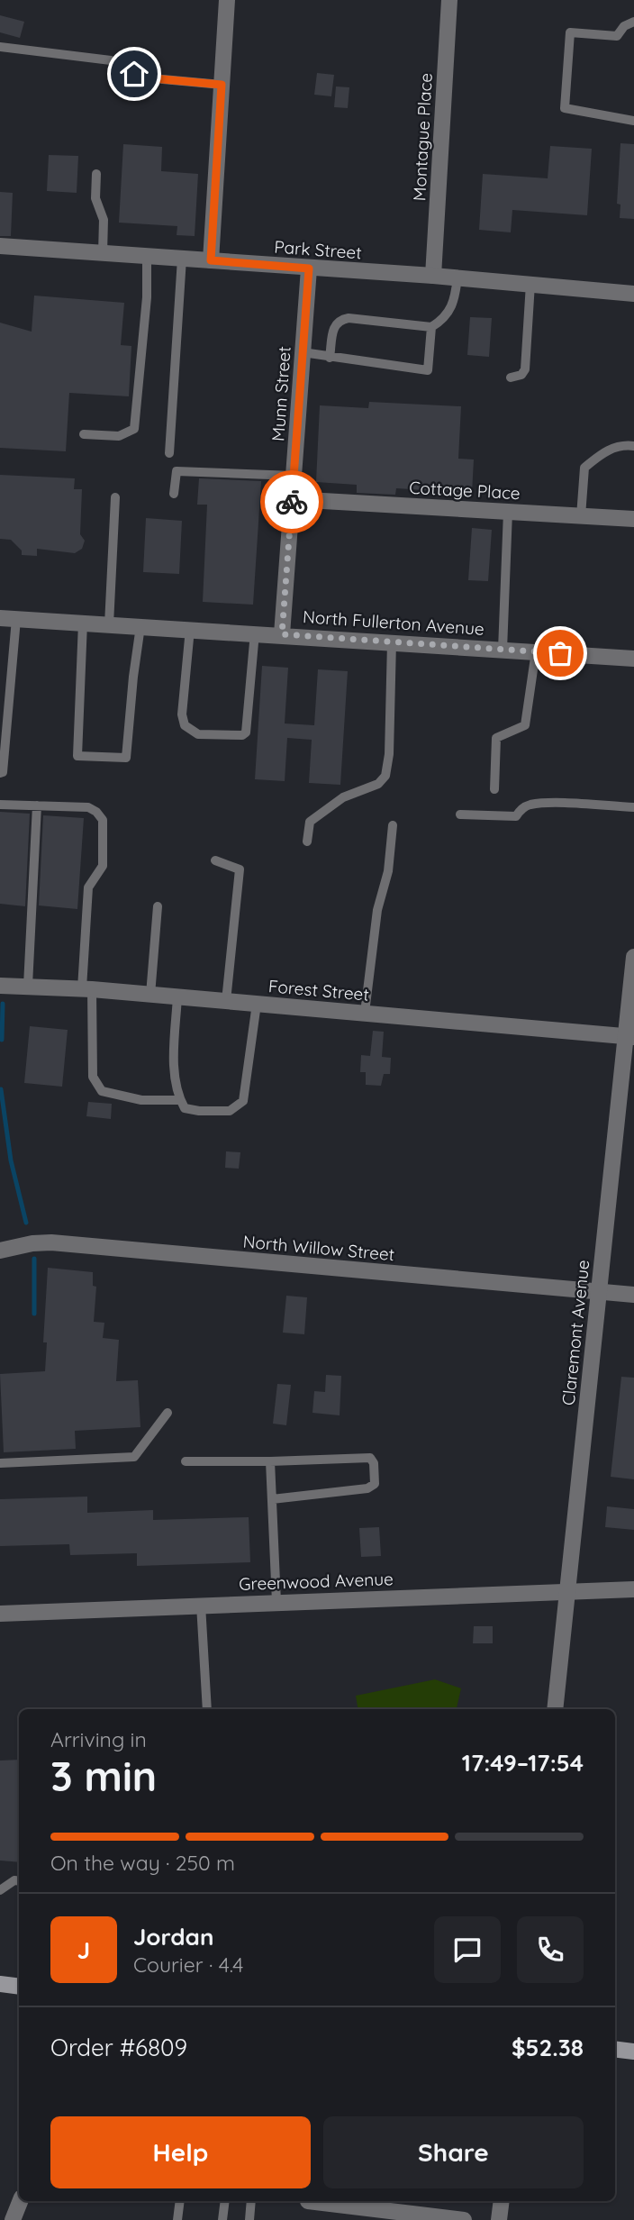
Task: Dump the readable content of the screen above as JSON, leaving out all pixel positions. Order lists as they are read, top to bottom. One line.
{"streets":{"street":["Montague Place","Park Street","Munn Street","Cottage Place","North Fullerton Avenue","Forest Street","North Willow Street","Claremont Avenue","Greenwood Avenue"]},"crossings":[["Montague Place","Park Street"],["Park Street","Munn Street"],["Munn Street","Cottage Place"],["Munn Street","North Fullerton Avenue"],["Forest Street","Claremont Avenue"],["North Willow Street","Claremont Avenue"],["Claremont Avenue","Greenwood Avenue"]],"page":{"heading":["3 min","Arriving in","17:49–17:54"],"panel":["Jordan","Courier · 4.4","Order #6809","$52.38"],"bar":"On the way · 250 m","round":"J","buttons":["Help","Share"]}}
